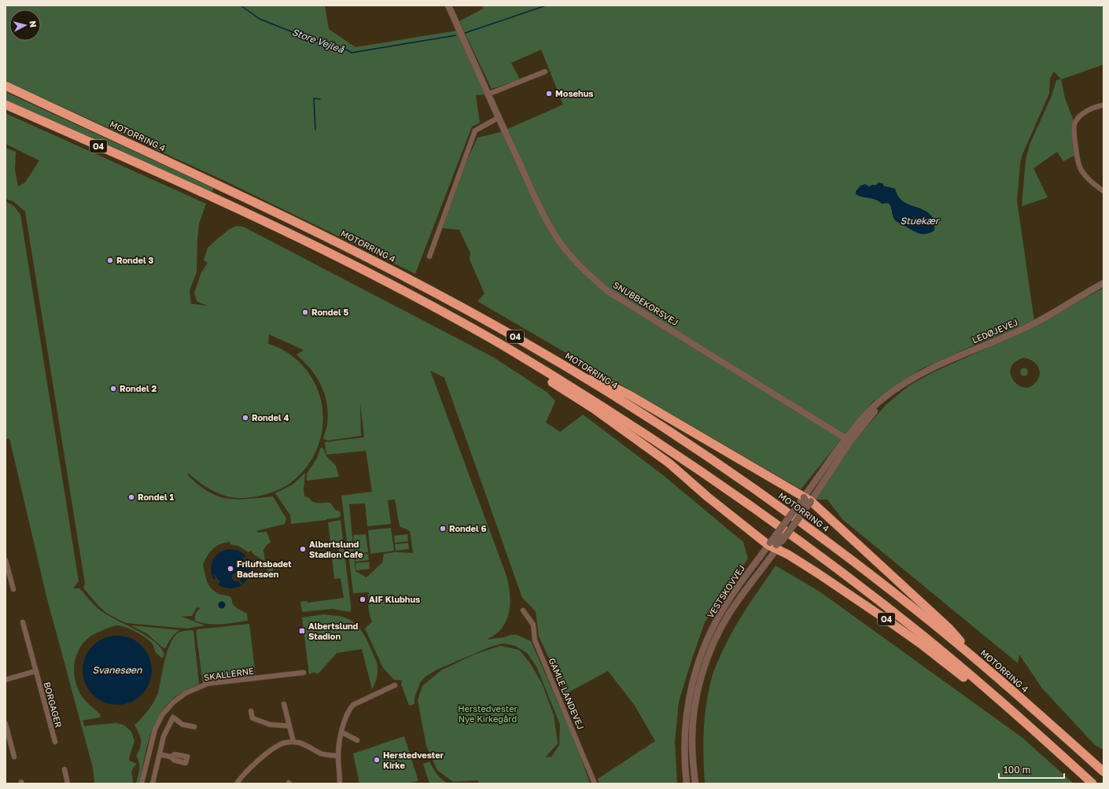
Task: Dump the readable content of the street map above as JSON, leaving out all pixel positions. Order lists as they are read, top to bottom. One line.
{"streets":{"highway":["MOTORRING 4","O4"],"street":["SNUBBEKORSVEJ","LEDØJEVEJ","VESTSKOVVEJ","SKALLERNE","GAMLE LANDEVEJ","BORGAGER"]},"crossings":[["MOTORRING 4","O4"],["O4","LEDØJEVEJ"],["O4","VESTSKOVVEJ"],["SNUBBEKORSVEJ","LEDØJEVEJ"],["LEDØJEVEJ","VESTSKOVVEJ"]],"water":["Store Vejleå","Stuekær","Svanesøen"],"parks":["Herstedvester Nye Kirkegård"],"places":{"other":["Mosehus","Rondel 3","Rondel 5","Rondel 2","Rondel 4","Rondel 1","Rondel 6","Albertslund Stadion Cafe","Friluftsbadet Badesøen","AIF Klubhus","Herstedvester Kirke"],"transit":["Albertslund Stadion"]},"scale_bar":"100 m","north":"right"}
